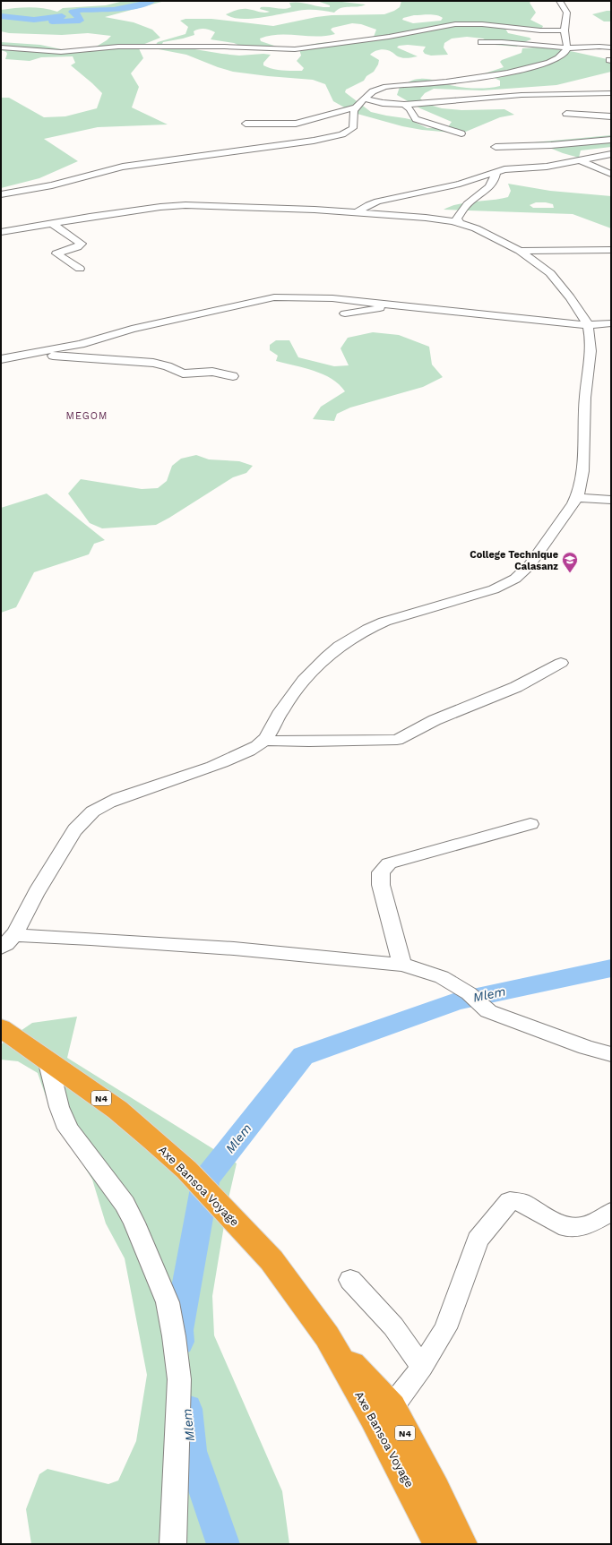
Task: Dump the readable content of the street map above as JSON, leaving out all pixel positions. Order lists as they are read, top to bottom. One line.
{"streets":{"highway":["N4","Axe Bansoa Voyage"]},"crossings":[["N4","Axe Bansoa Voyage"]],"districts":["MEGOM"],"water":["Mlem"],"places":{"school or university":["College Technique Calasanz"]}}
